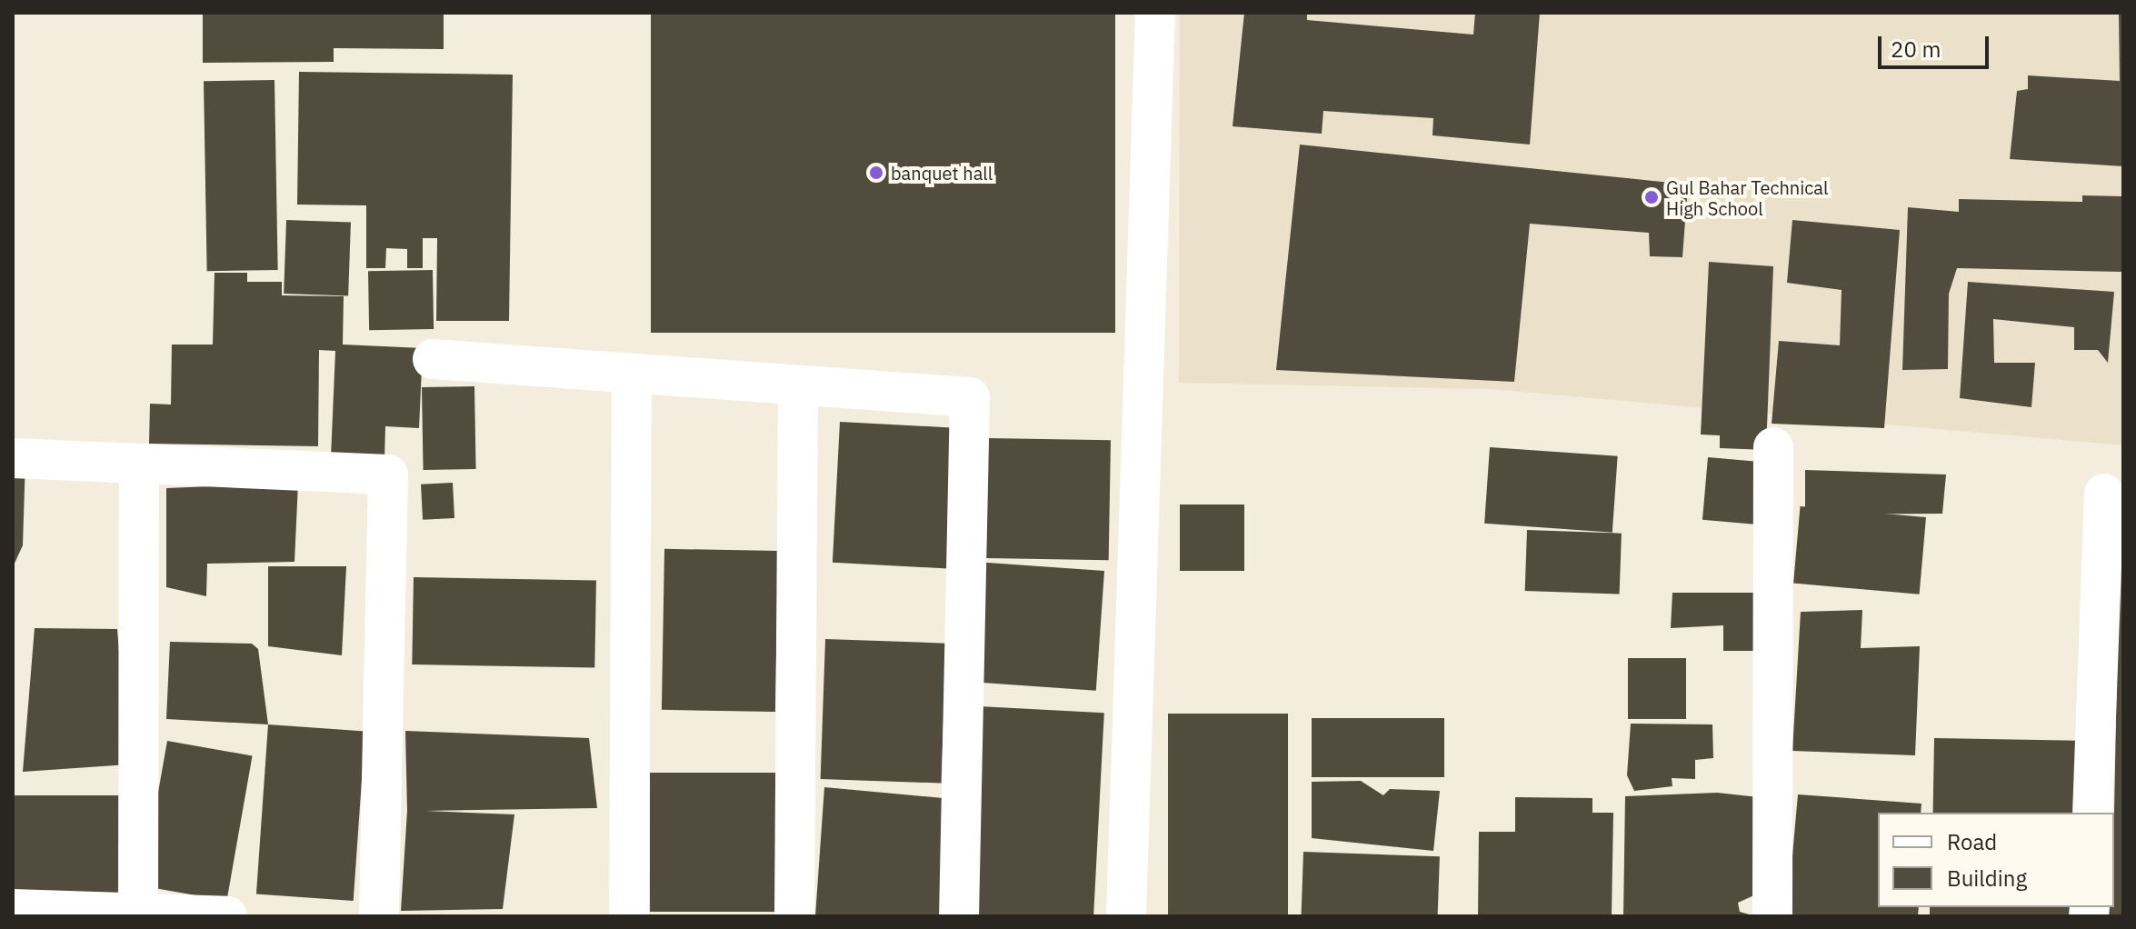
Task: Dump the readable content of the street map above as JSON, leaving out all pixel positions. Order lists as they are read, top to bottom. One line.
{"places":["banquet hall","Gul Bahar Technical High School"],"legend":["Road","Building"],"scale_bar":"20 m"}
